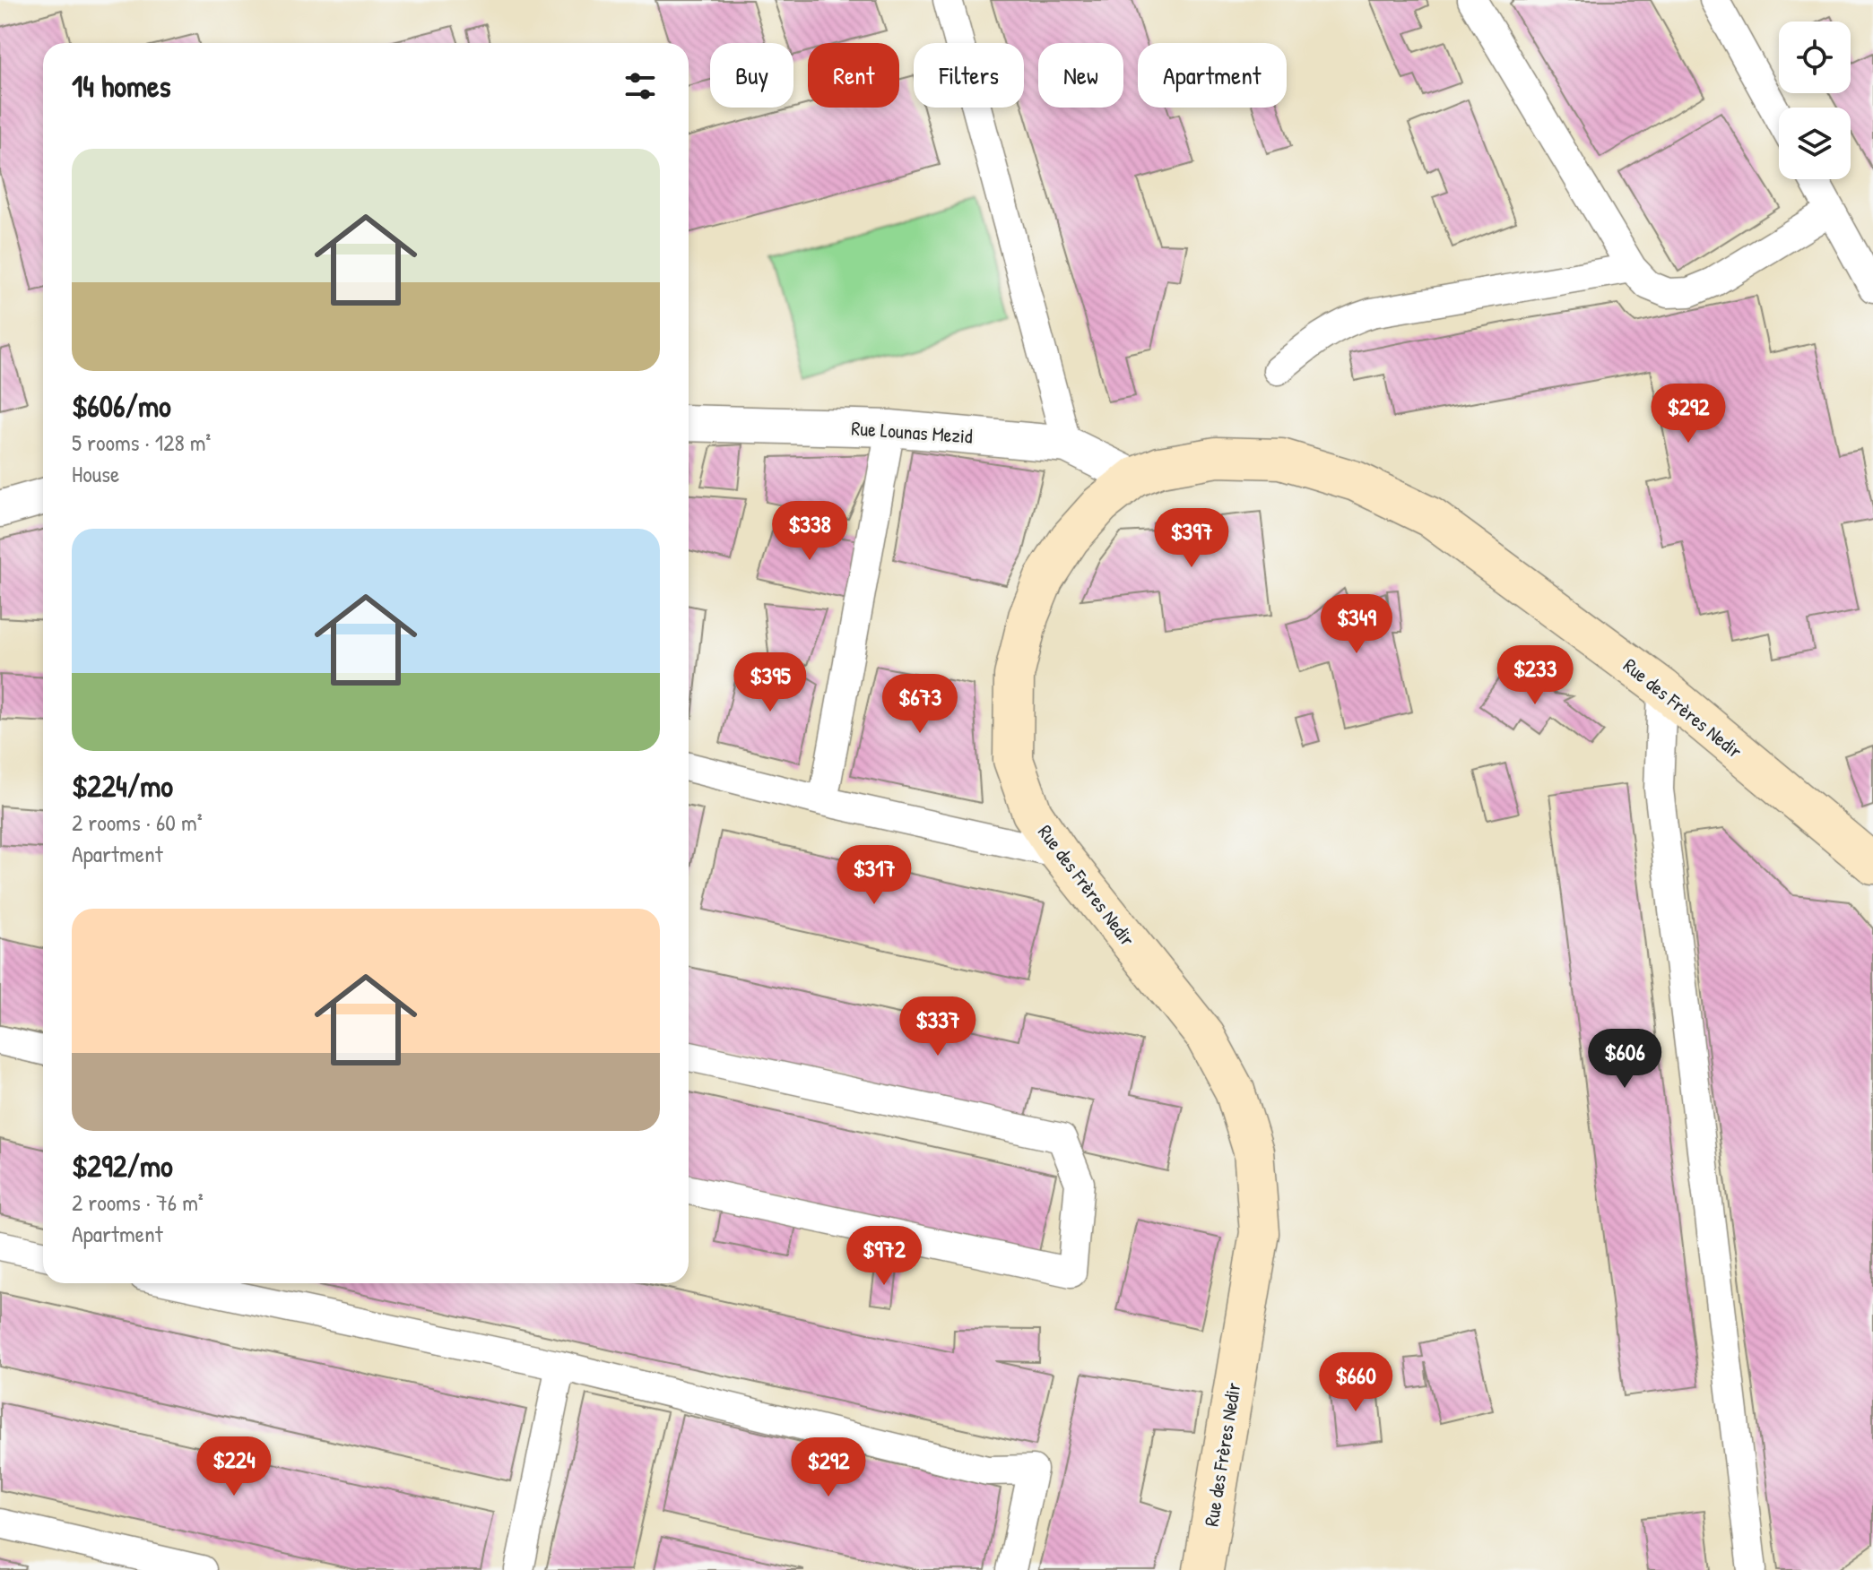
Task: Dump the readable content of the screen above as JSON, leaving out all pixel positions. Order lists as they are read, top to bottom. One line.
{"streets":{"main road":["Rue des Frères Nedir"],"street":["Rue Lounas Mezid"]},"crossings":[["Rue Lounas Mezid","Rue des Frères Nedir"]],"page":{"chip":["Buy","Rent","Filters","New","Apartment"],"heading":"14 homes","list":[{"name":"$606/mo","note":"5 rooms · 128 m² · House"},{"name":"$224/mo","note":"2 rooms · 60 m² · Apartment"},{"name":"$292/mo","note":"2 rooms · 76 m² · Apartment"}],"price":["$292","$338","$397","$349","$233","$395","$673","$317","$337","$606","$972","$660","$224","$292"]}}
